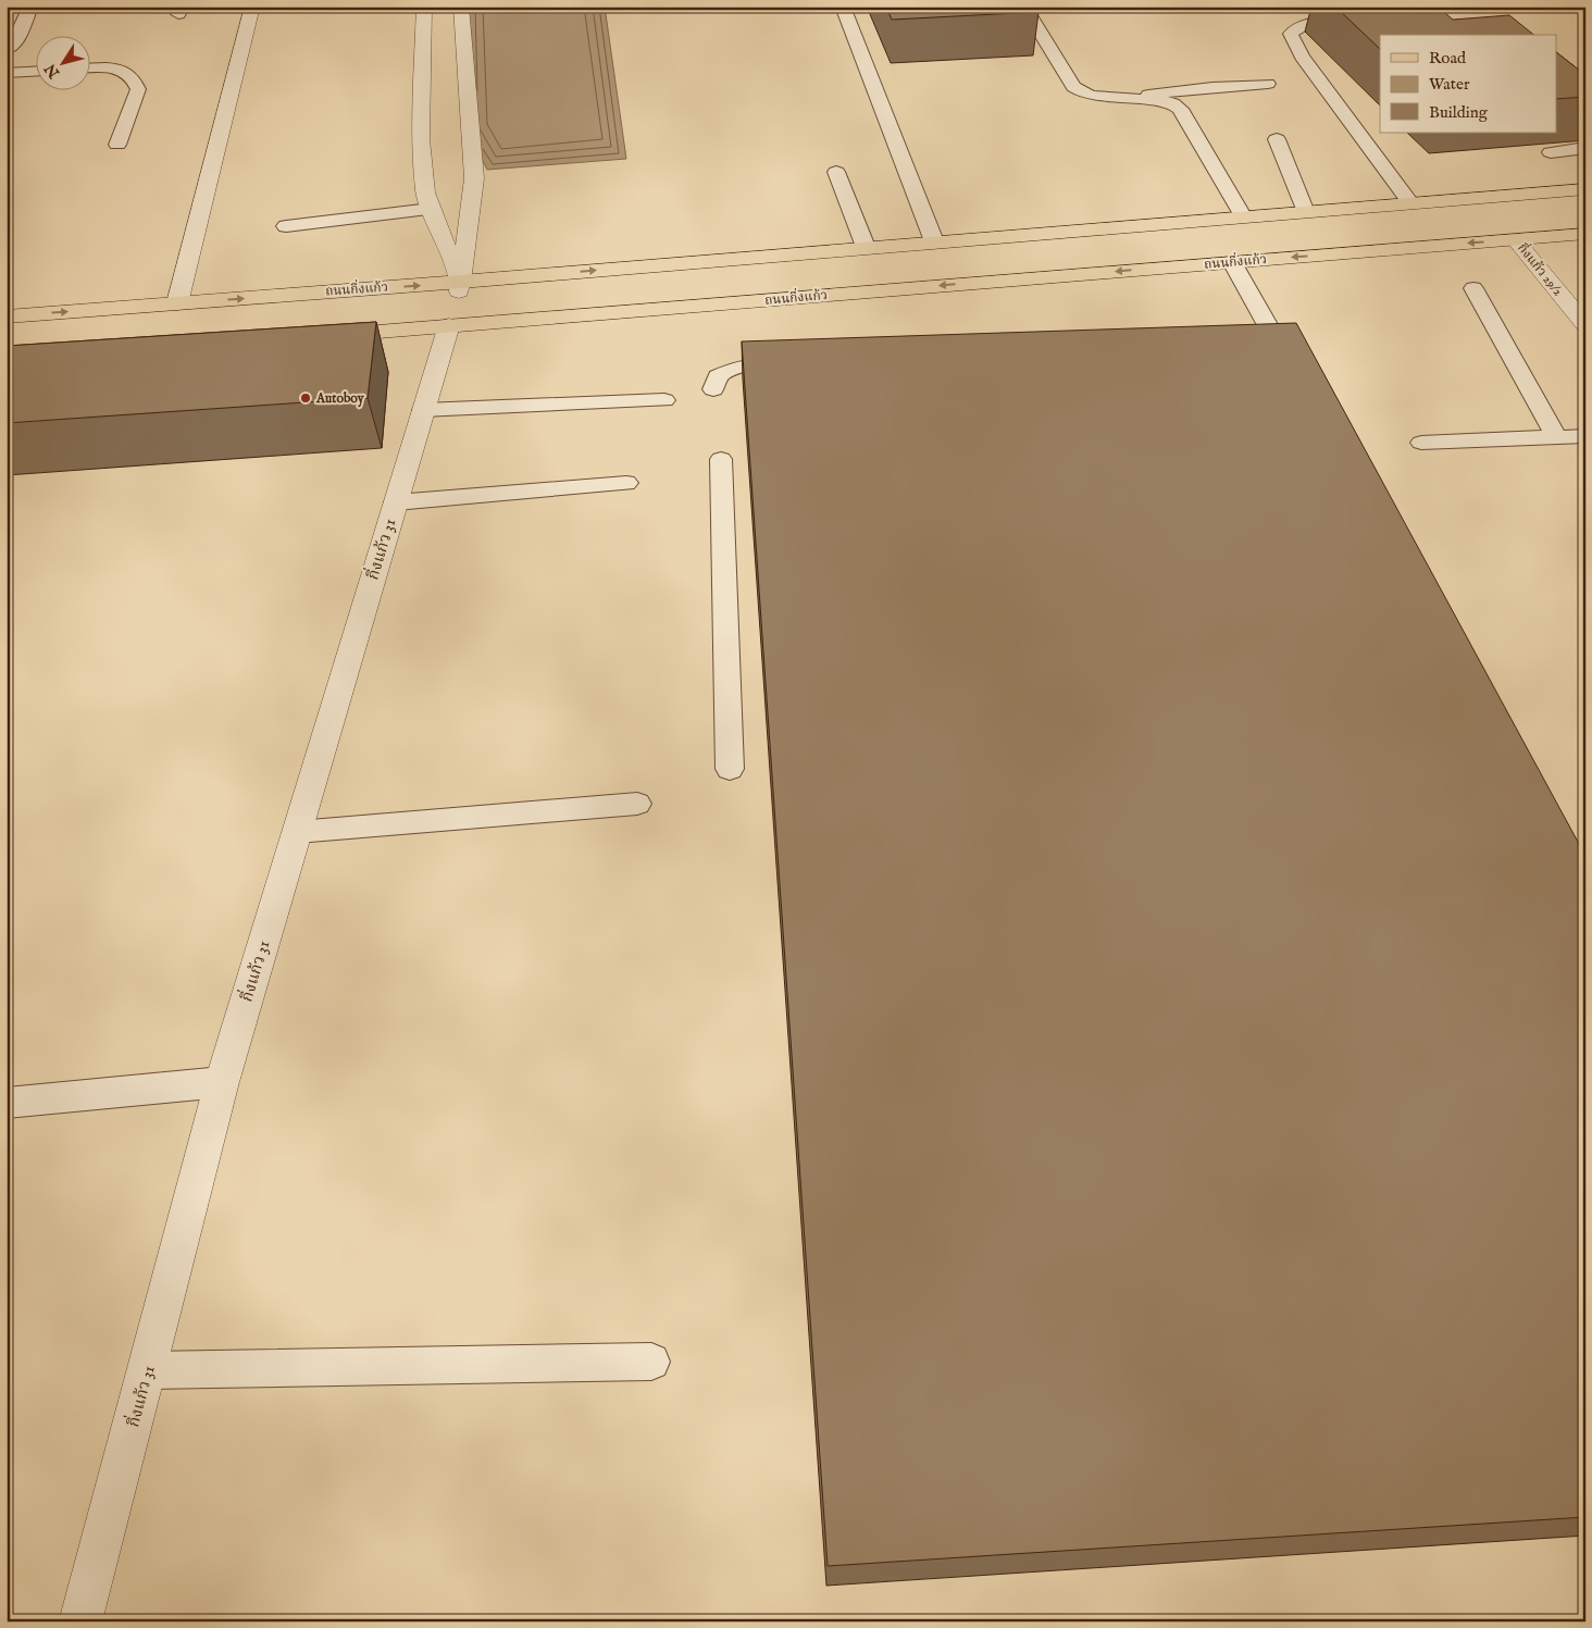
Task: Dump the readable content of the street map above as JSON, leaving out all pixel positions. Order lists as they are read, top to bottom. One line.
{"streets":{"main road":["ถนนกิ่งแก้ว"],"street":["กิ่งแก้ว 29/2","กิ่งแก้ว 31"]},"crossings":[["ถนนกิ่งแก้ว","กิ่งแก้ว 29/2"],["ถนนกิ่งแก้ว","กิ่งแก้ว 31"]],"places":["Autoboy"],"legend":["Road","Water","Building"],"north":"bottom left"}
